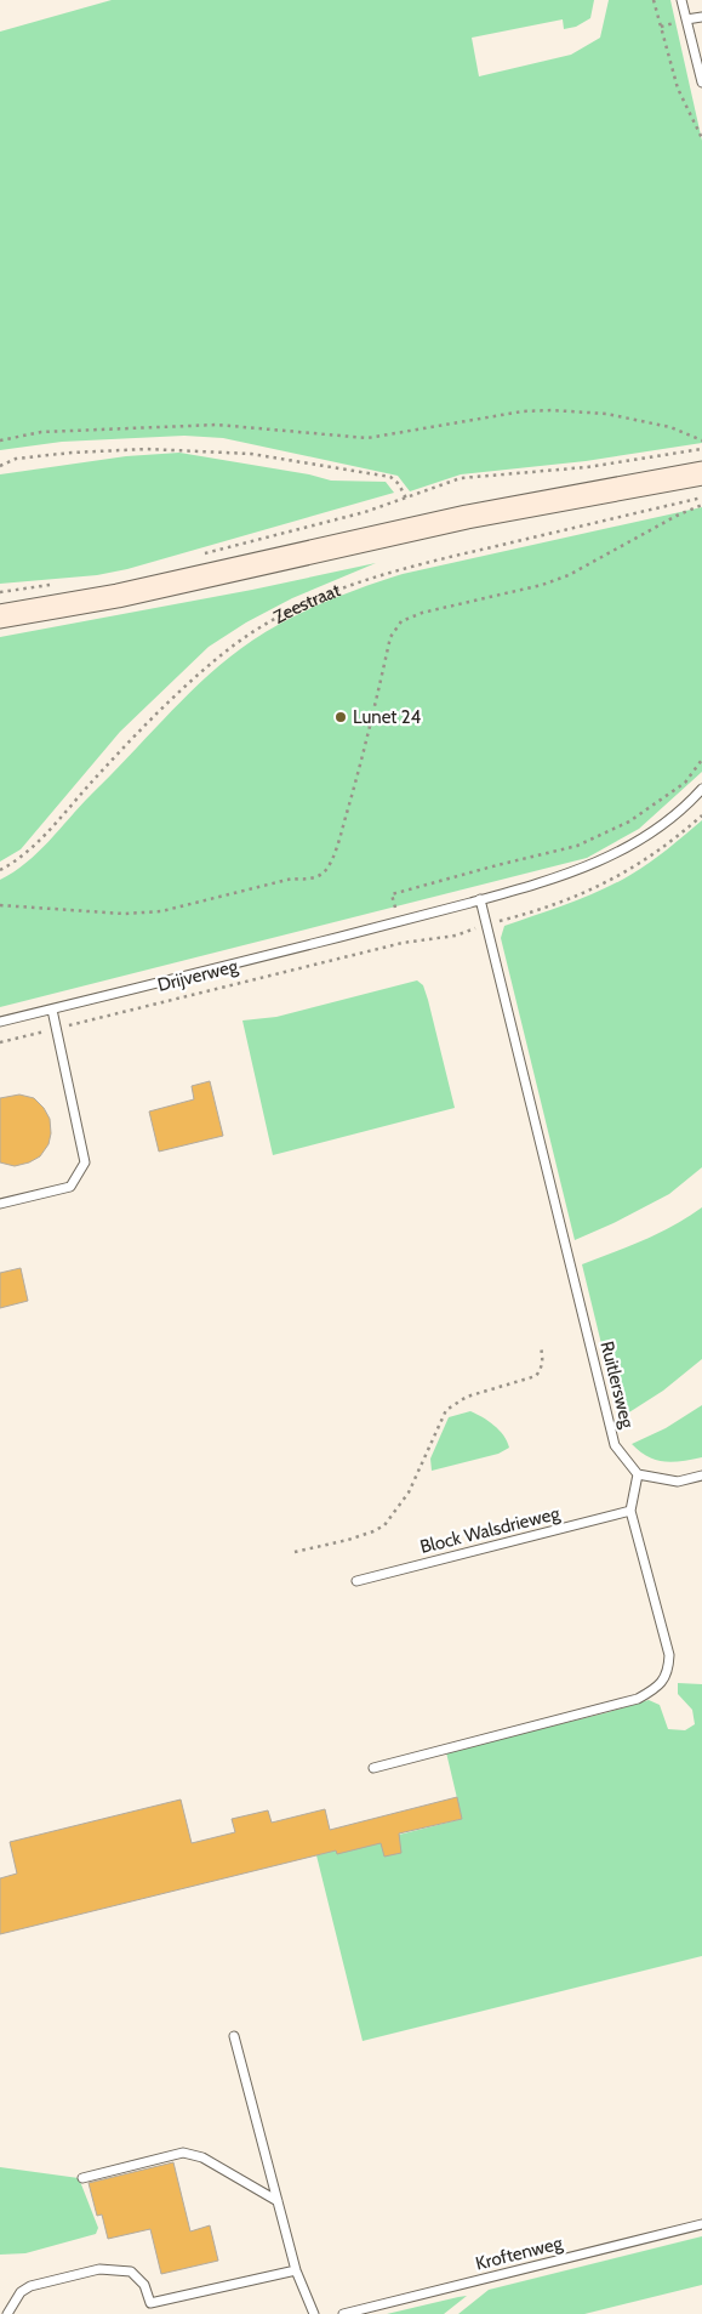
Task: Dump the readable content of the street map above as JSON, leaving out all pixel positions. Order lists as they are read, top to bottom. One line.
{"streets":{"lane":["Drijverweg","Ruitlersweg","Block Walsdrieweg","Kroftenweg"],"path":["Zeestraat"]},"crossings":[["Drijverweg","Ruitlersweg"]],"places":["Lunet 24"]}
